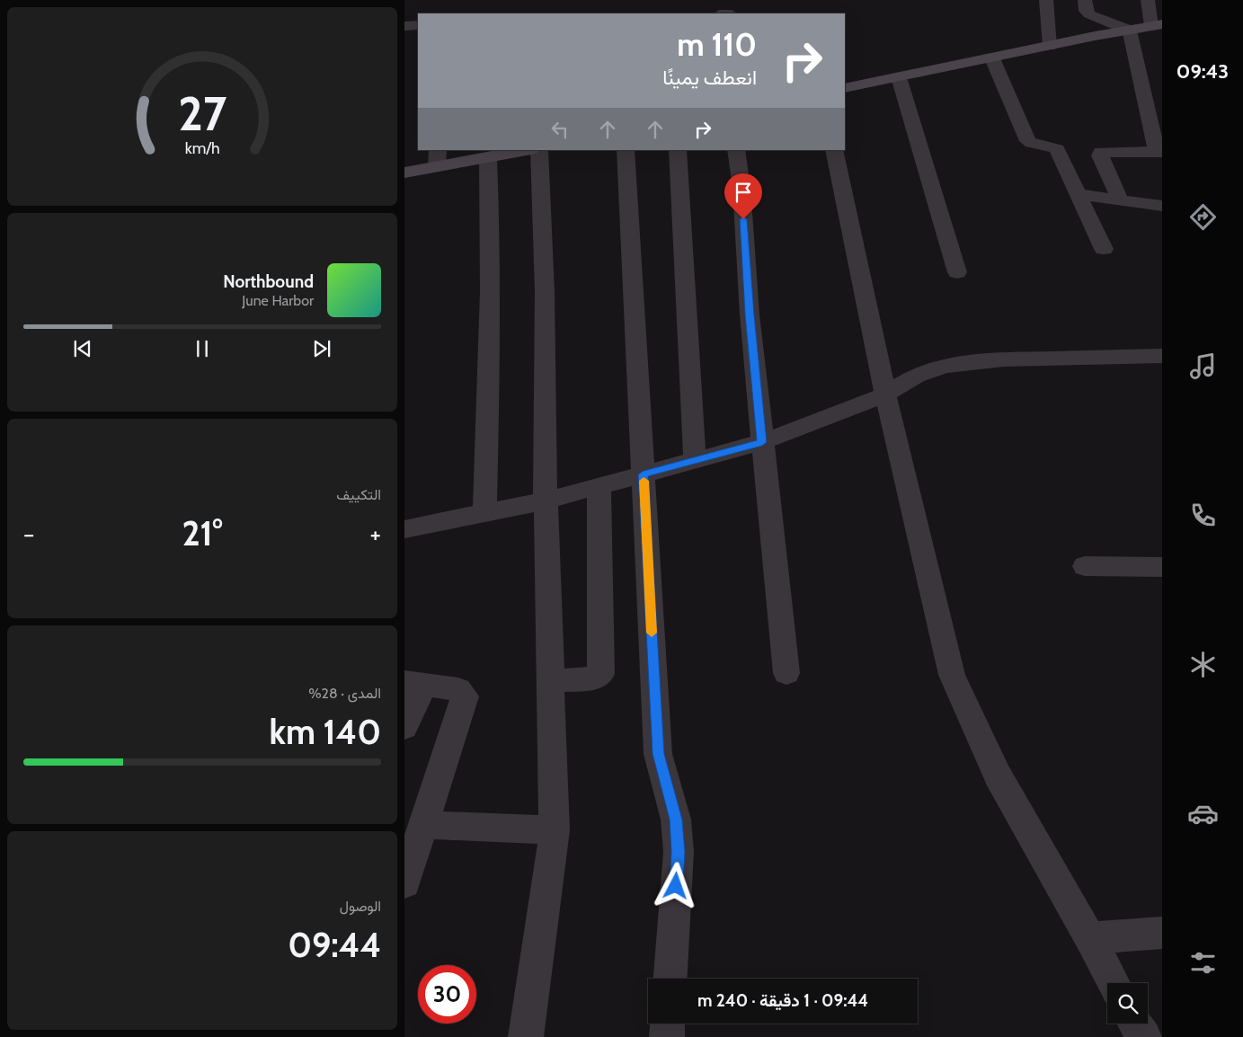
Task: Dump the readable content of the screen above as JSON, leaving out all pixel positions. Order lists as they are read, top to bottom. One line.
{"page":{"tabs":"09:43","turn":["110 m","انعطف يمينًا"],"song":["Northbound","June Harbor"],"tile":["التكييف",["المدى · 28%","140 km"],["الوصول","09:44"]],"heat":["−","21°","+"],"limit":"30","trip":"09:44 · 1 دقيقة · 240 m","gauge":["27","km/h"]}}
